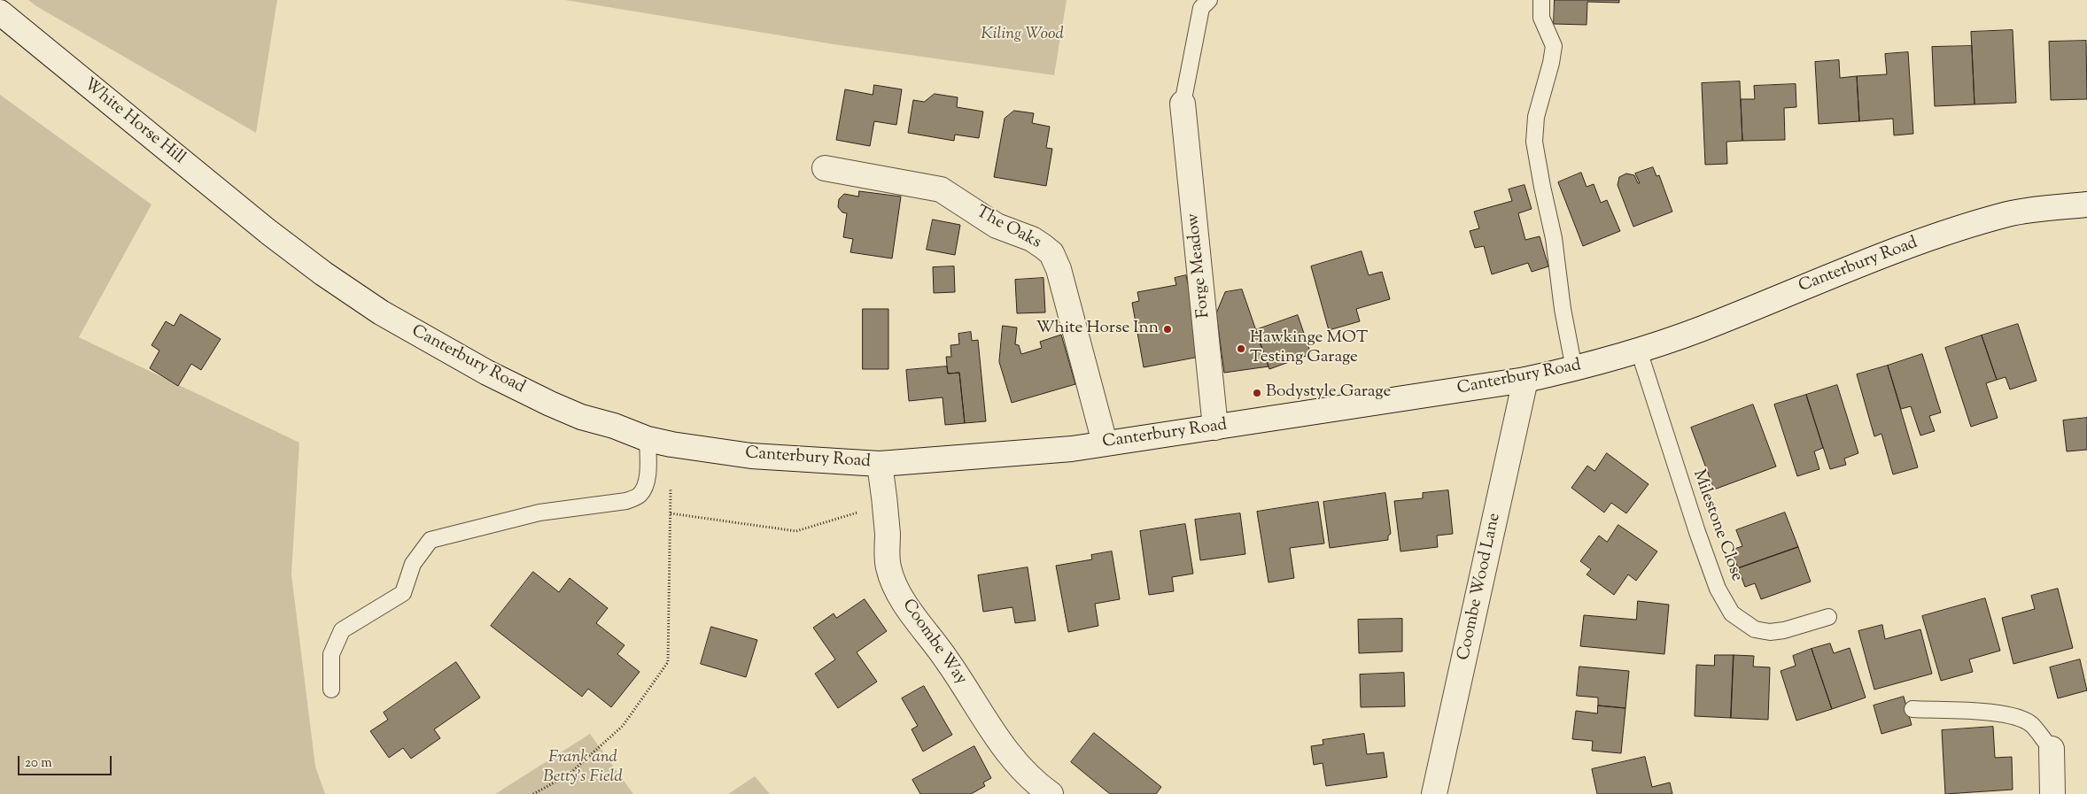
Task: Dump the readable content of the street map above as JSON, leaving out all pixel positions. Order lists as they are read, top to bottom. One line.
{"streets":{"street":["White Horse Hill","The Oaks","Forge Meadow","Canterbury Road","Coombe Wood Lane","Coombe Way"],"lane":["Milestone Close"]},"crossings":[["White Horse Hill","Canterbury Road"],["The Oaks","Canterbury Road"],["Forge Meadow","Canterbury Road"],["Canterbury Road","Milestone Close"],["Canterbury Road","Coombe Wood Lane"],["Canterbury Road","Coombe Way"]],"parks":["Kiling Wood","Frank and Betty's Field"],"places":["White Horse Inn","Hawkinge MOT Testing Garage","Bodystyle Garage"],"scale_bar":"20 m"}
